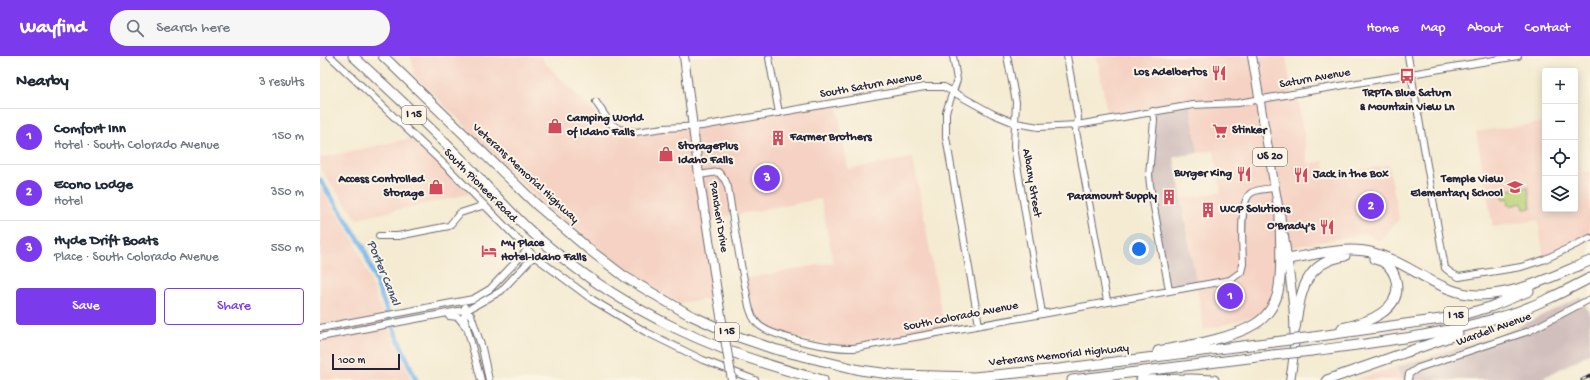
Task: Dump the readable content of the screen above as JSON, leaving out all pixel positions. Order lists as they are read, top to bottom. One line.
{"streets":{"highway":["I 15","Veterans Memorial Highway"],"main road":["US 20","Pancheri Drive"],"street":["Saturn Avenue","South Saturn Avenue","Albany Street","South Pioneer Road","South Colorado Avenue","Wardell Avenue"]},"crossings":[["Saturn Avenue","South Saturn Avenue"],["Saturn Avenue","US 20"],["South Saturn Avenue","US 20"],["South Saturn Avenue","Albany Street"],["South Saturn Avenue","Pancheri Drive"],["US 20","South Colorado Avenue"],["Albany Street","South Colorado Avenue"],["Pancheri Drive","South Colorado Avenue"]],"water":["Porter Canal"],"places":{"restaurant":["Los Adelbertos","Burger King","Jack in the Box","O'Brady's"],"bus stop":["TRPTA Blue Saturn & Mountain View Ln"],"shop":["Camping World of Idaho Falls","StoragePlus Idaho Falls","Access Controlled Storage"],"supermarket":["Stinker"],"building":["Farmer Brothers","Paramount Supply","WCP Solutions"],"school or university":["Temple View Elementary School"],"hotel":["My Place Hotel-Idaho Falls"]},"scale_bar":"100 m","page":{"header":"Wayfind","search":"Search here","nav":["Home","Map","About","Contact"],"heading":["Nearby","3 results"],"map_buttons":["+","−"],"list":[{"mark":"1","name":"Comfort Inn","note":"Hotel · South Colorado Avenue","value":"150 m"},{"mark":"2","name":"Econo Lodge","note":"Hotel","value":"350 m"},{"mark":"3","name":"Hyde Drift Boats","note":"Place · South Colorado Avenue","value":"550 m"}],"pins":["3","2","1"],"buttons":["Save","Share"],"scale":"100 m"}}
